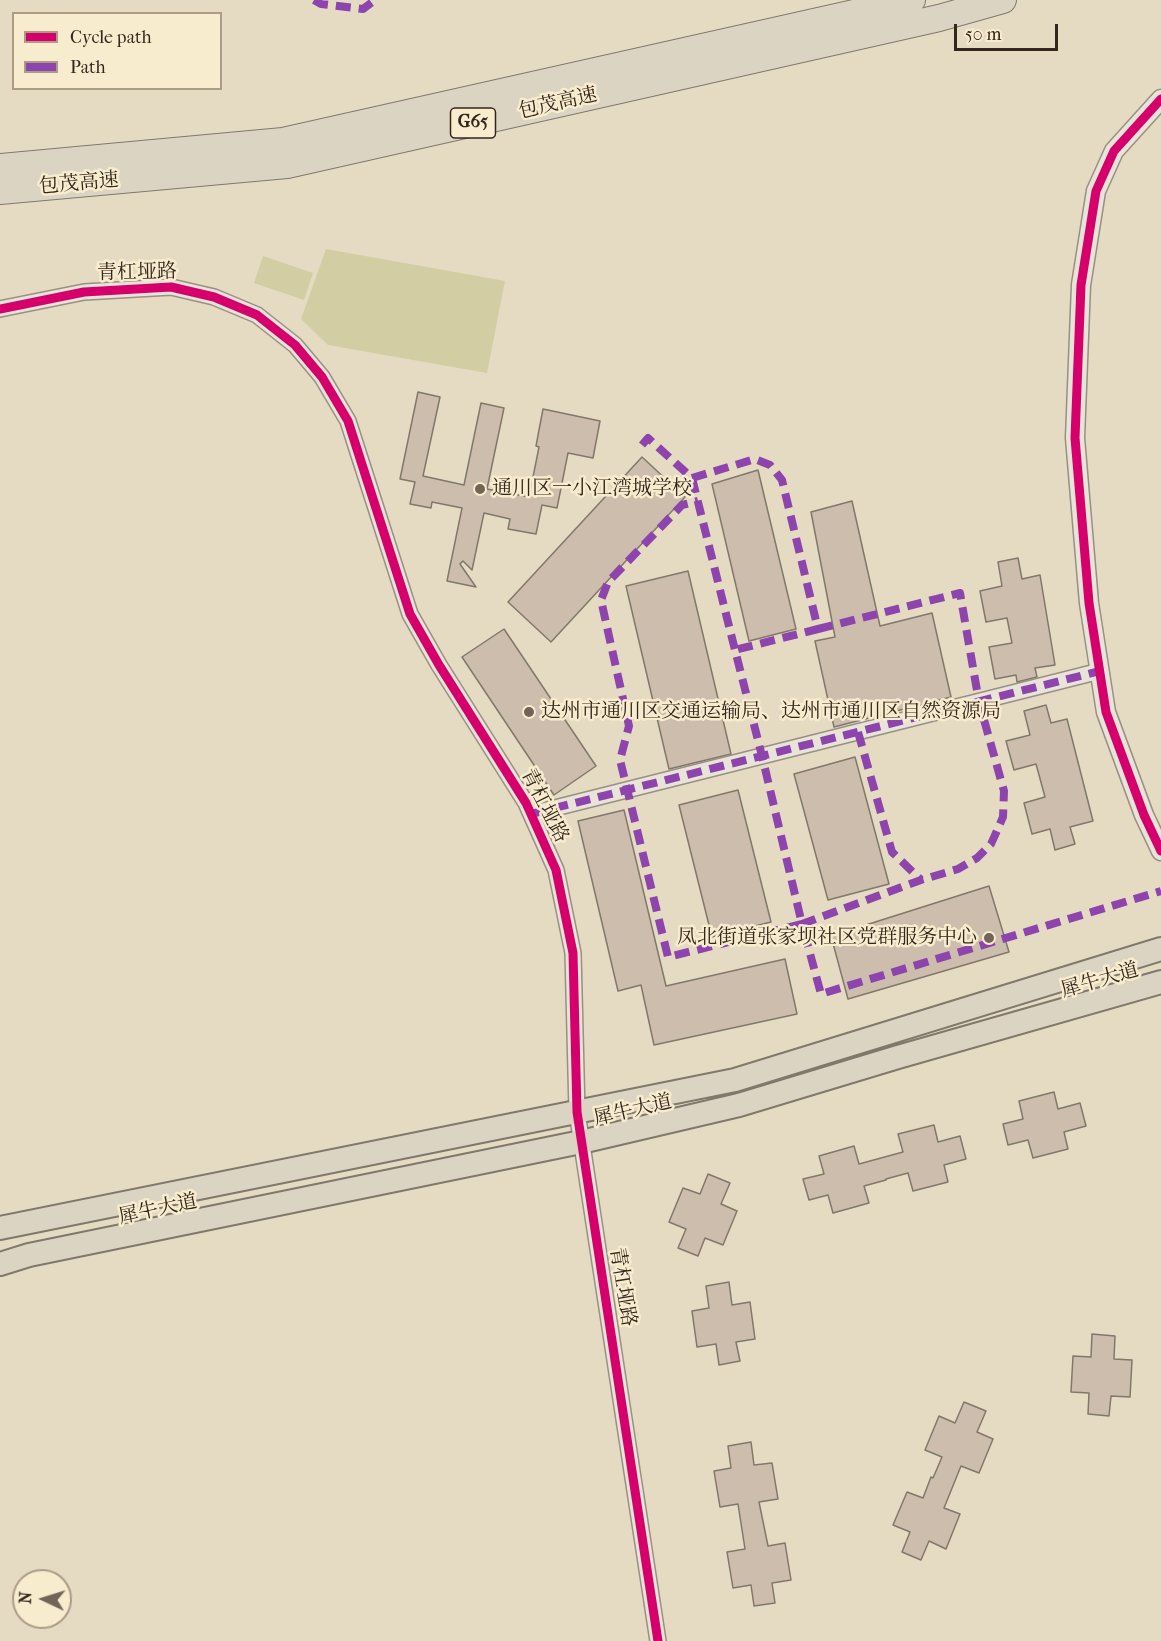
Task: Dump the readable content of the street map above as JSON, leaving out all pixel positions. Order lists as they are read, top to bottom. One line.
{"streets":{"highway":["包茂高速","G65"],"main road":["犀牛大道"],"street":["青杠垭路"]},"crossings":[["青杠垭路","犀牛大道"]],"places":["通川区一小江湾城学校","达州市通川区交通运输局、达州市通川区自然资源局","凤北街道张家坝社区党群服务中心"],"legend":["Cycle path","Path"],"scale_bar":"50 m","north":"left"}
